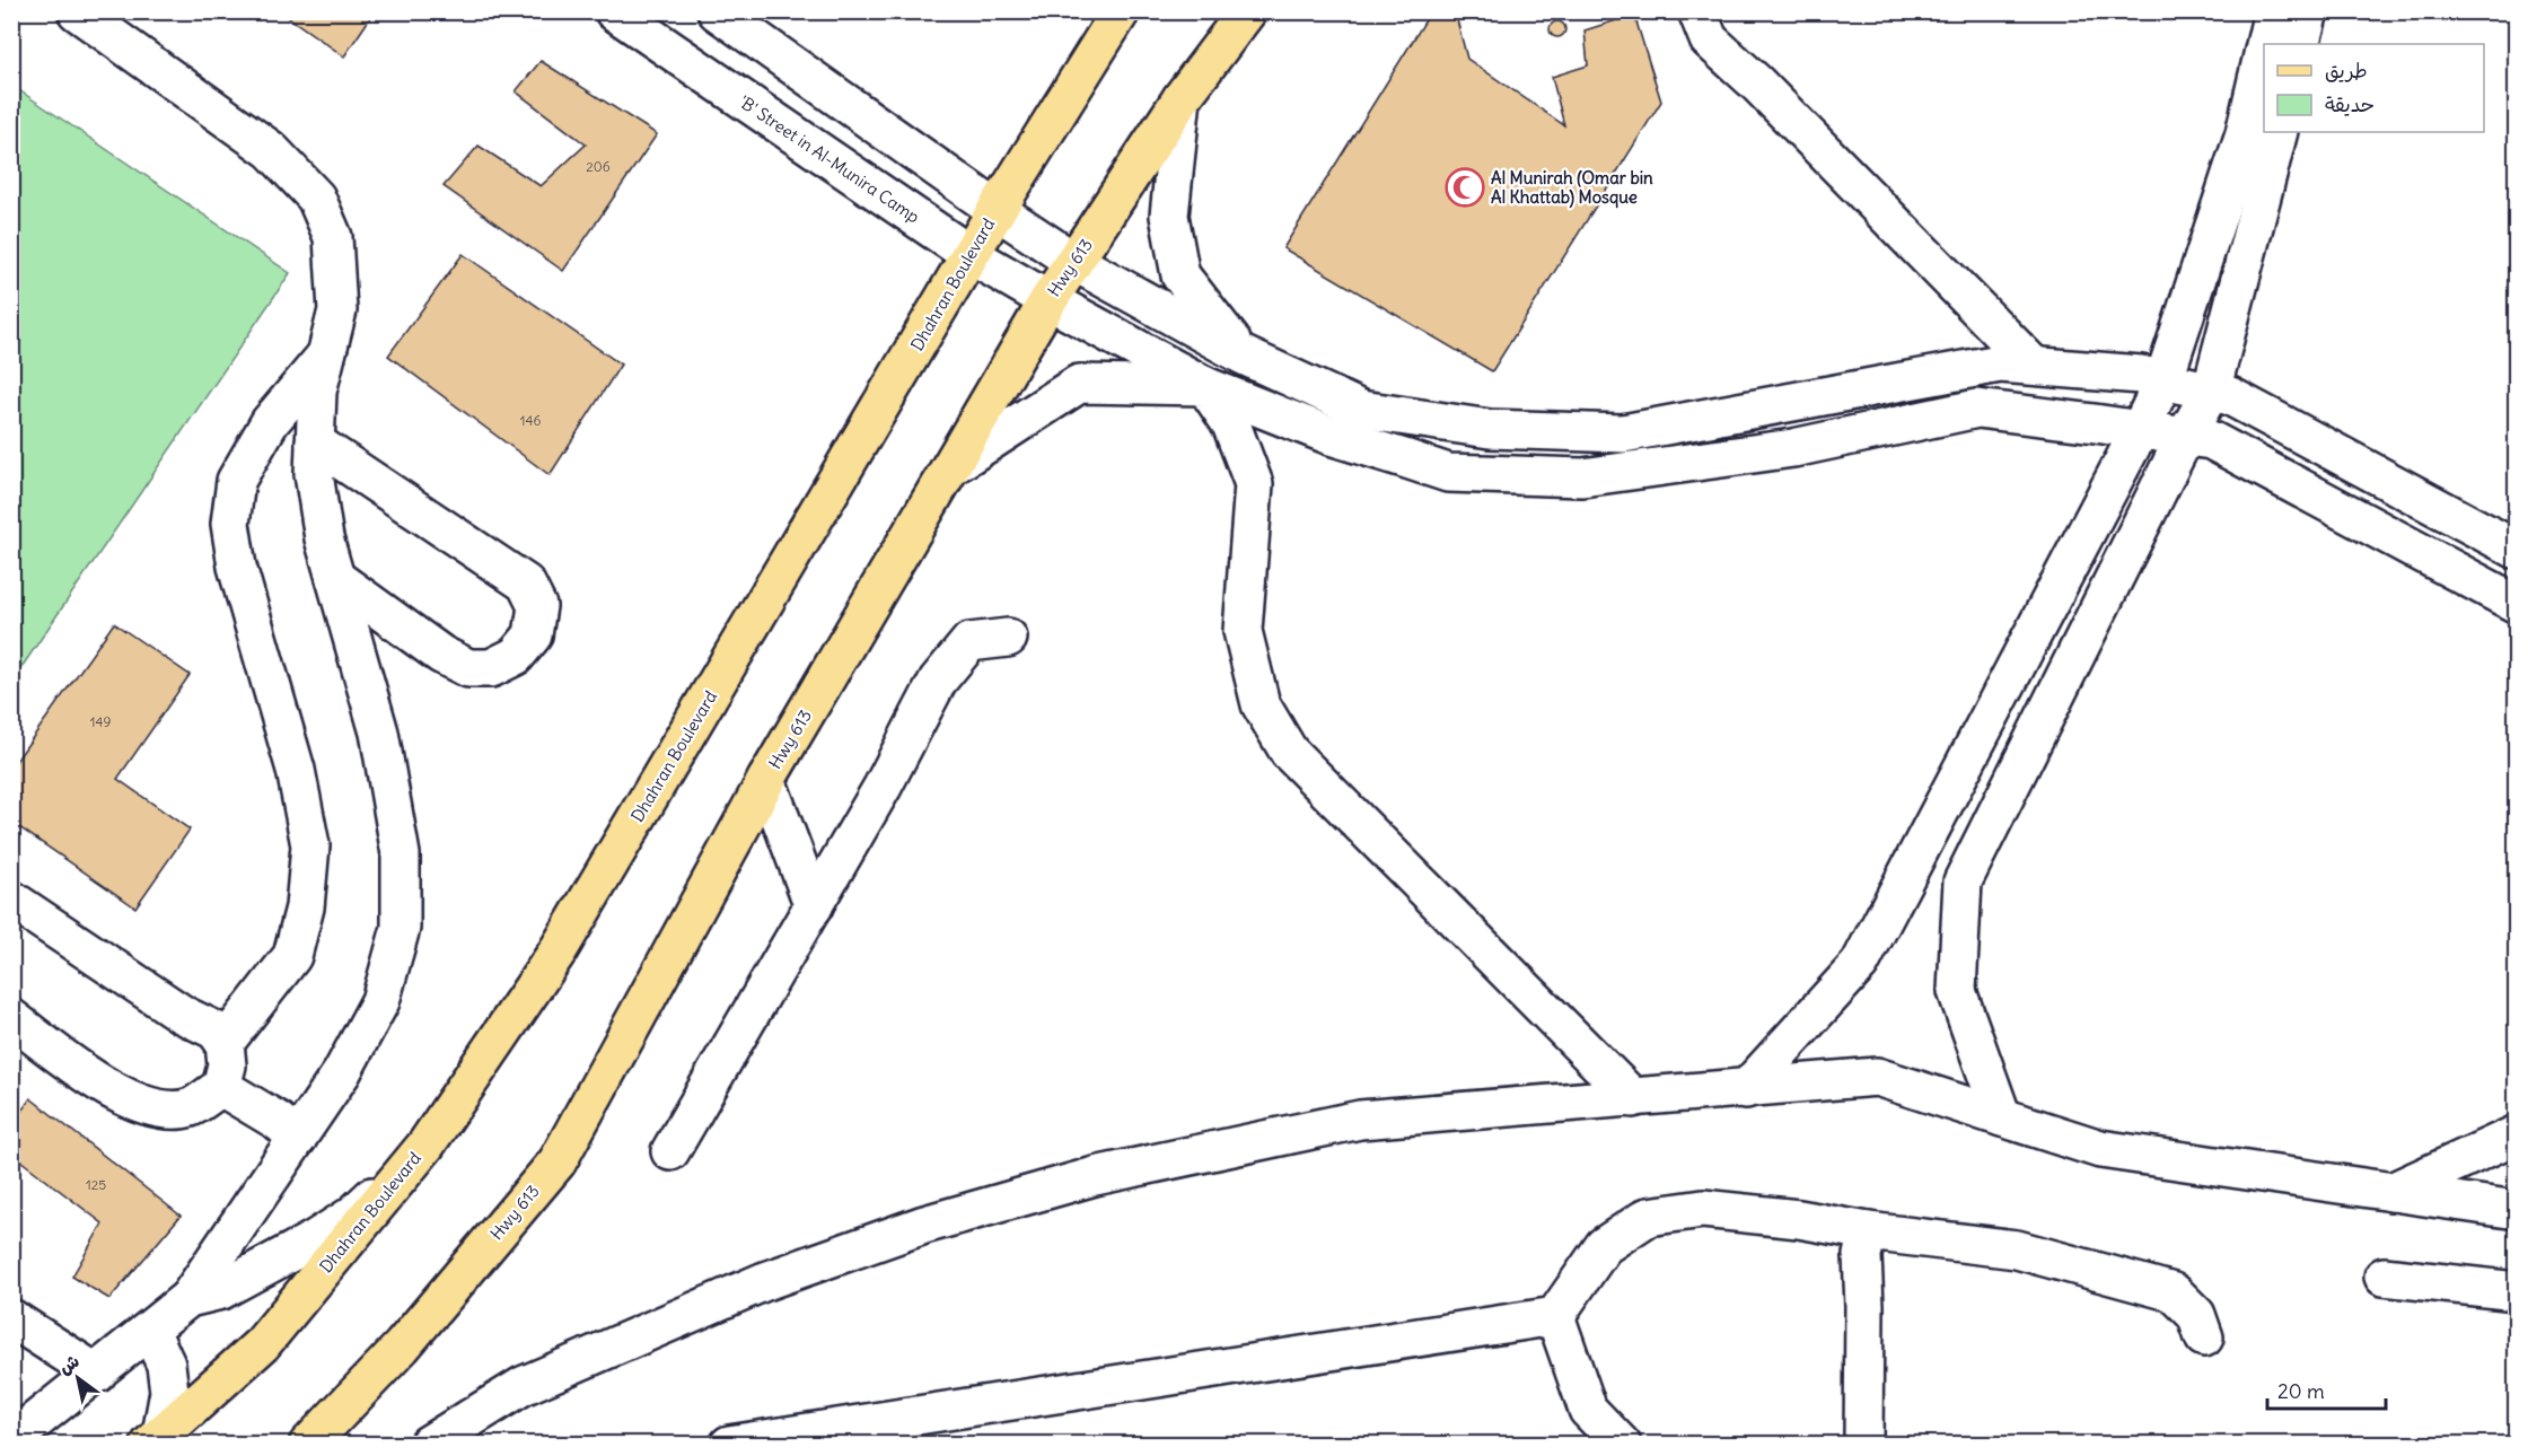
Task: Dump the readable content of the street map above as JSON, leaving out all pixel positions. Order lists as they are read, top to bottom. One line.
{"streets":{"main road":["Hwy 613","Dhahran Boulevard"],"street":["'B' Street in Al-Munira Camp"]},"crossings":[["'B' Street in Al-Munira Camp","Hwy 613"],["'B' Street in Al-Munira Camp","Dhahran Boulevard"]],"places":{"mosque":["Al Munirah (Omar bin Al Khattab) Mosque"]},"house_numbers":["206","146","149","125"],"legend":["طريق","حديقة"],"scale_bar":"20 m","north":"top left"}
